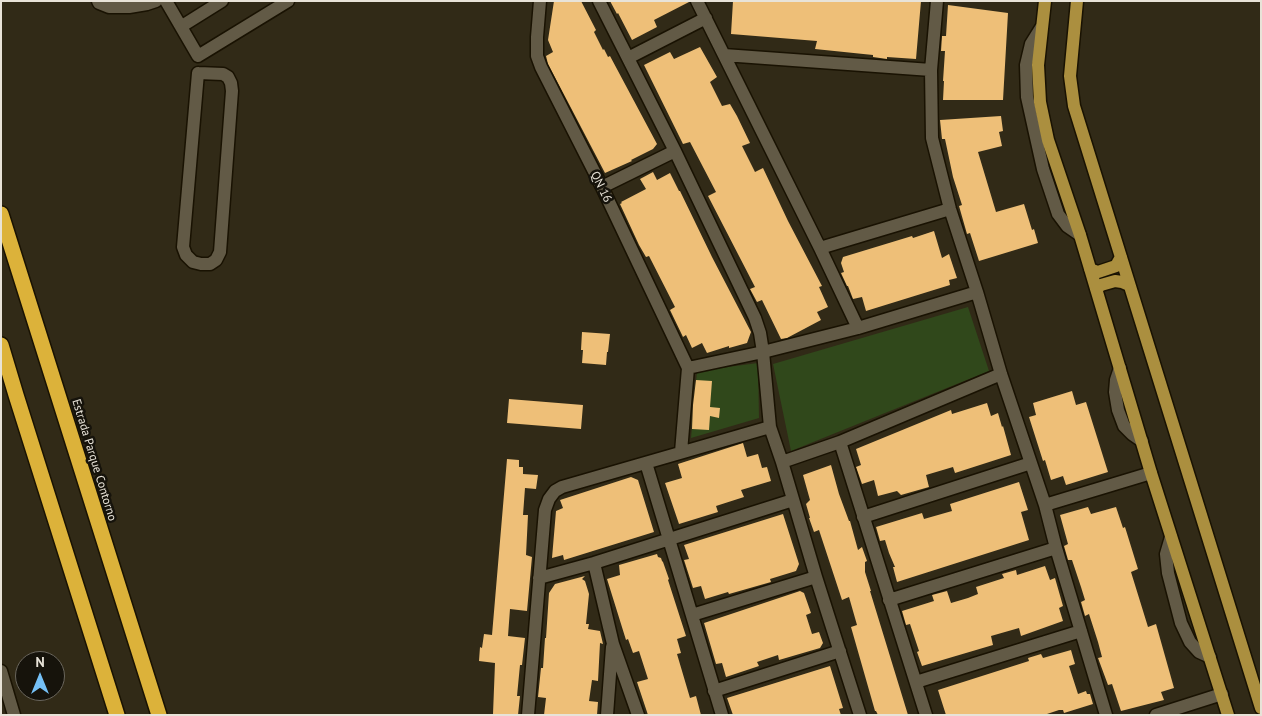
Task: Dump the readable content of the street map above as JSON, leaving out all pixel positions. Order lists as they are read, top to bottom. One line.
{"streets":{"highway":["Estrada Parque Contorno"],"street":["QN 16"]},"north":"top"}
